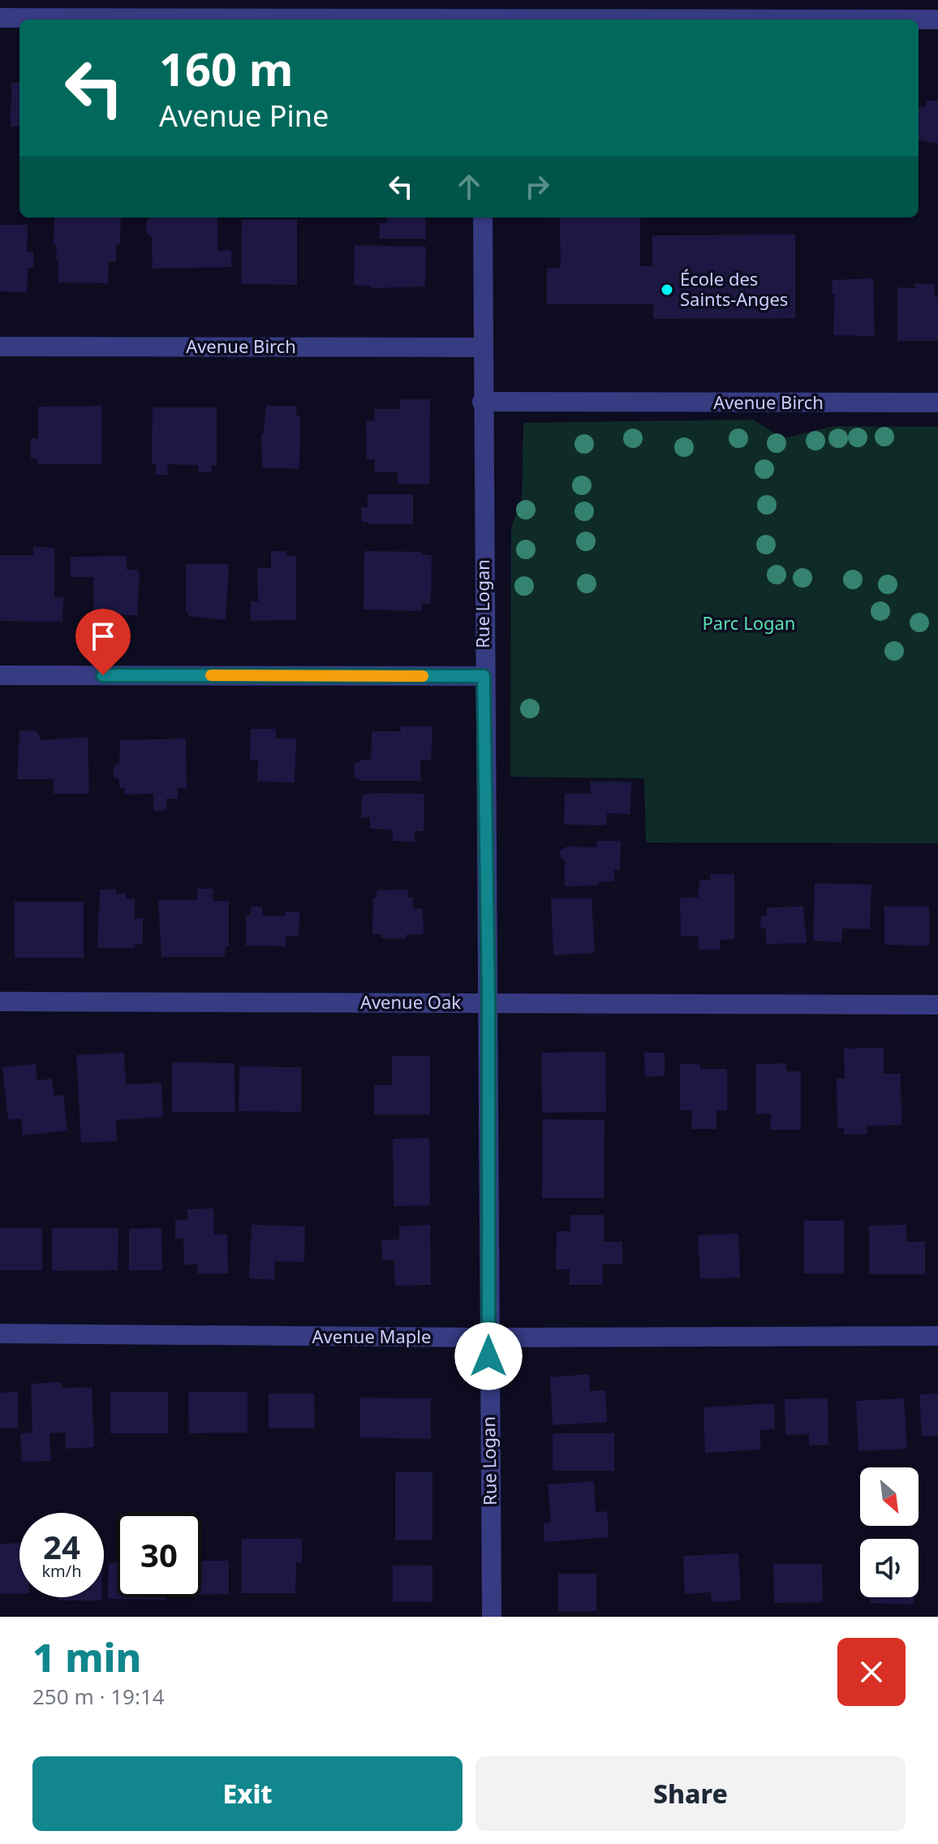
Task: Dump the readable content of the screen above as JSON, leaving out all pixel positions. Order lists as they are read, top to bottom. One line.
{"streets":{"street":["Avenue Birch","Rue Logan","Avenue Oak","Avenue Maple"]},"crossings":[["Avenue Birch","Rue Logan"],["Rue Logan","Avenue Oak"],["Rue Logan","Avenue Maple"]],"parks":["Parc Logan"],"places":["École des Saints-Anges"],"north":"bottom right","page":{"turn":["160 m","Avenue Pine"],"speed":"24 km/h","limit":"30","heading":["1 min","250 m · 19:14"],"buttons":["Exit","Share"]}}
